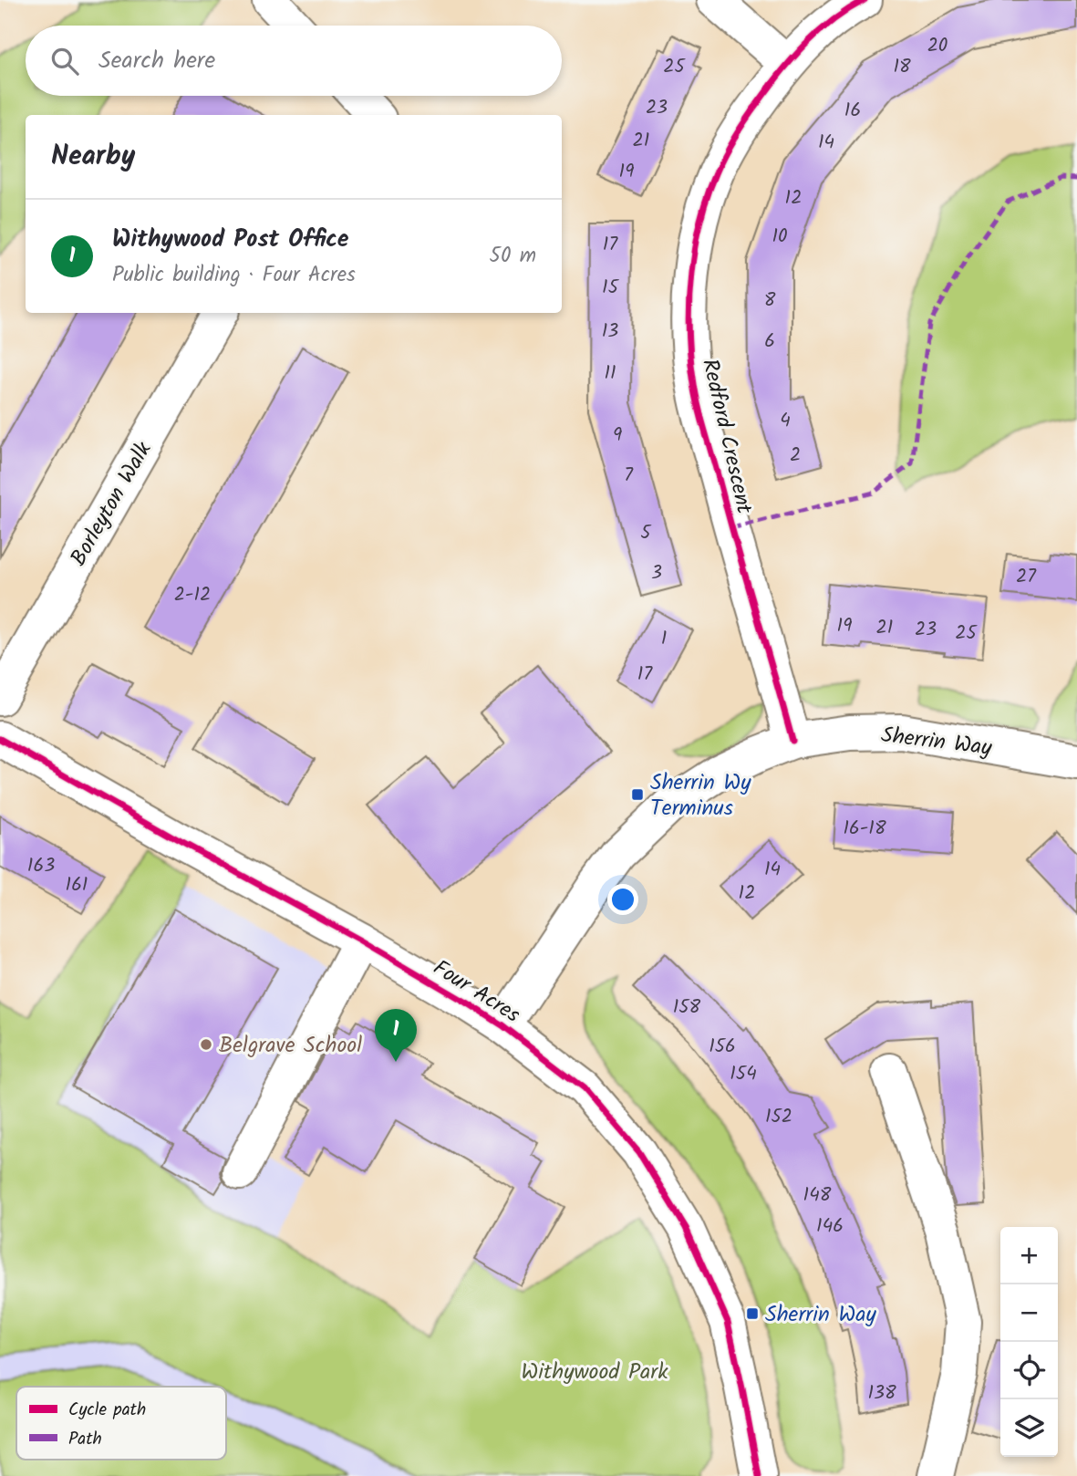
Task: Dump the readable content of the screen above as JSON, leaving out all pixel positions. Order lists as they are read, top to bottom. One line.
{"streets":{"street":["Redford Crescent","Borleyton Walk","Sherrin Way","Four Acres"]},"crossings":[["Redford Crescent","Sherrin Way"],["Sherrin Way","Four Acres"]],"parks":["Withywood Park"],"places":{"transit":["Sherrin Wy Terminus","Sherrin Way"],"other":["Belgrave School"]},"house_numbers":["20","25","18","23","16","21","14","19","12","10","17","15","8","13","6","11","4","9","2","7","5","3","27","2-12","19","21","23","25","1","17","16-18","163","14","161","12","158","156","154","152","148","146","138"],"legend":["Cycle path","Path"],"page":{"search":"Search here","heading":"Nearby","list":[{"mark":"1","name":"Withywood Post Office","note":"Public building · Four Acres","value":"50 m"}],"pins":"1","map_buttons":["+","−"]}}
